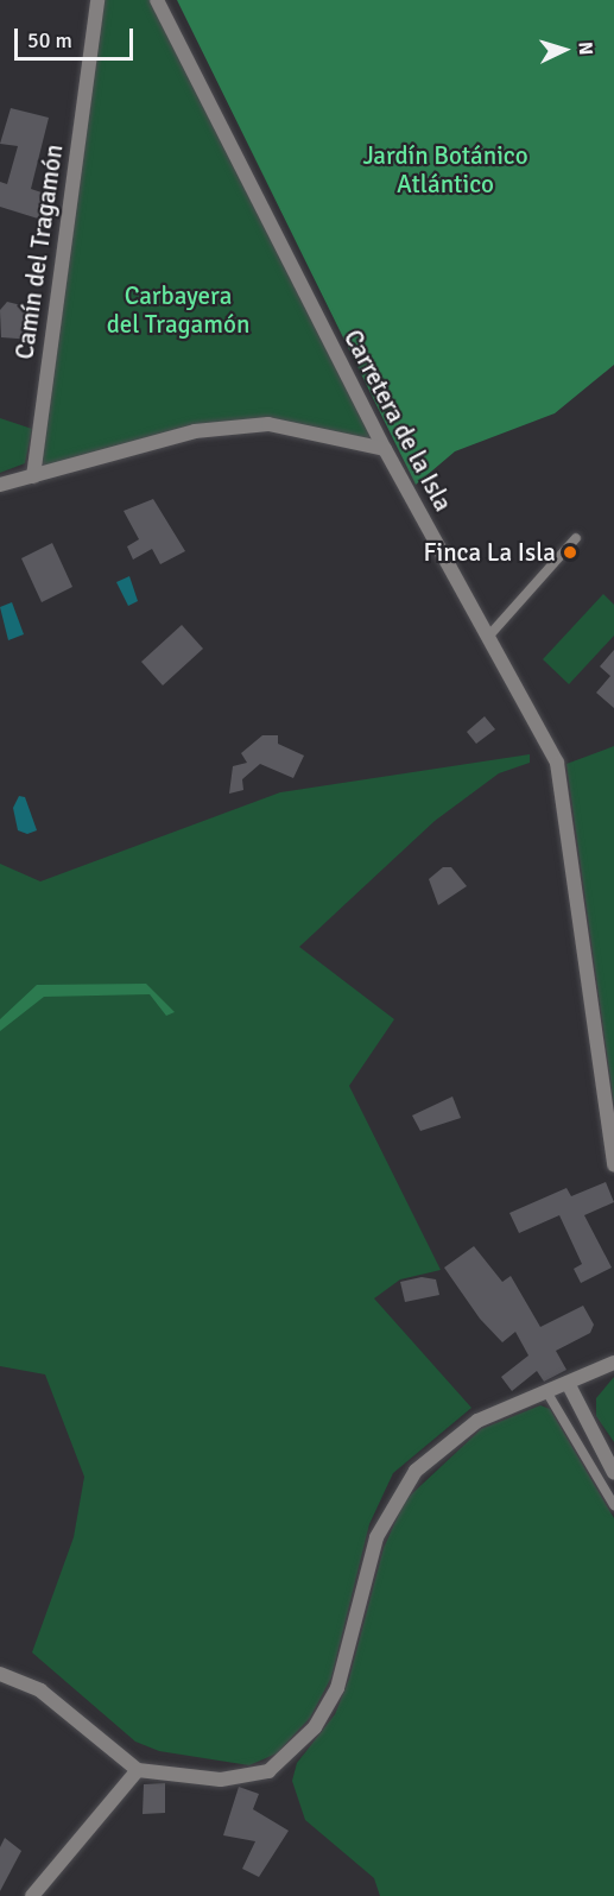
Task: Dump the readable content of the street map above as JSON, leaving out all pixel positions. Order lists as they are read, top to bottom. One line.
{"streets":{"street":["Camín del Tragamón","Carretera de la Isla"]},"parks":["Jardín Botánico Atlántico","Carbayera del Tragamón"],"places":["Finca La Isla"],"scale_bar":"50 m","north":"right"}
